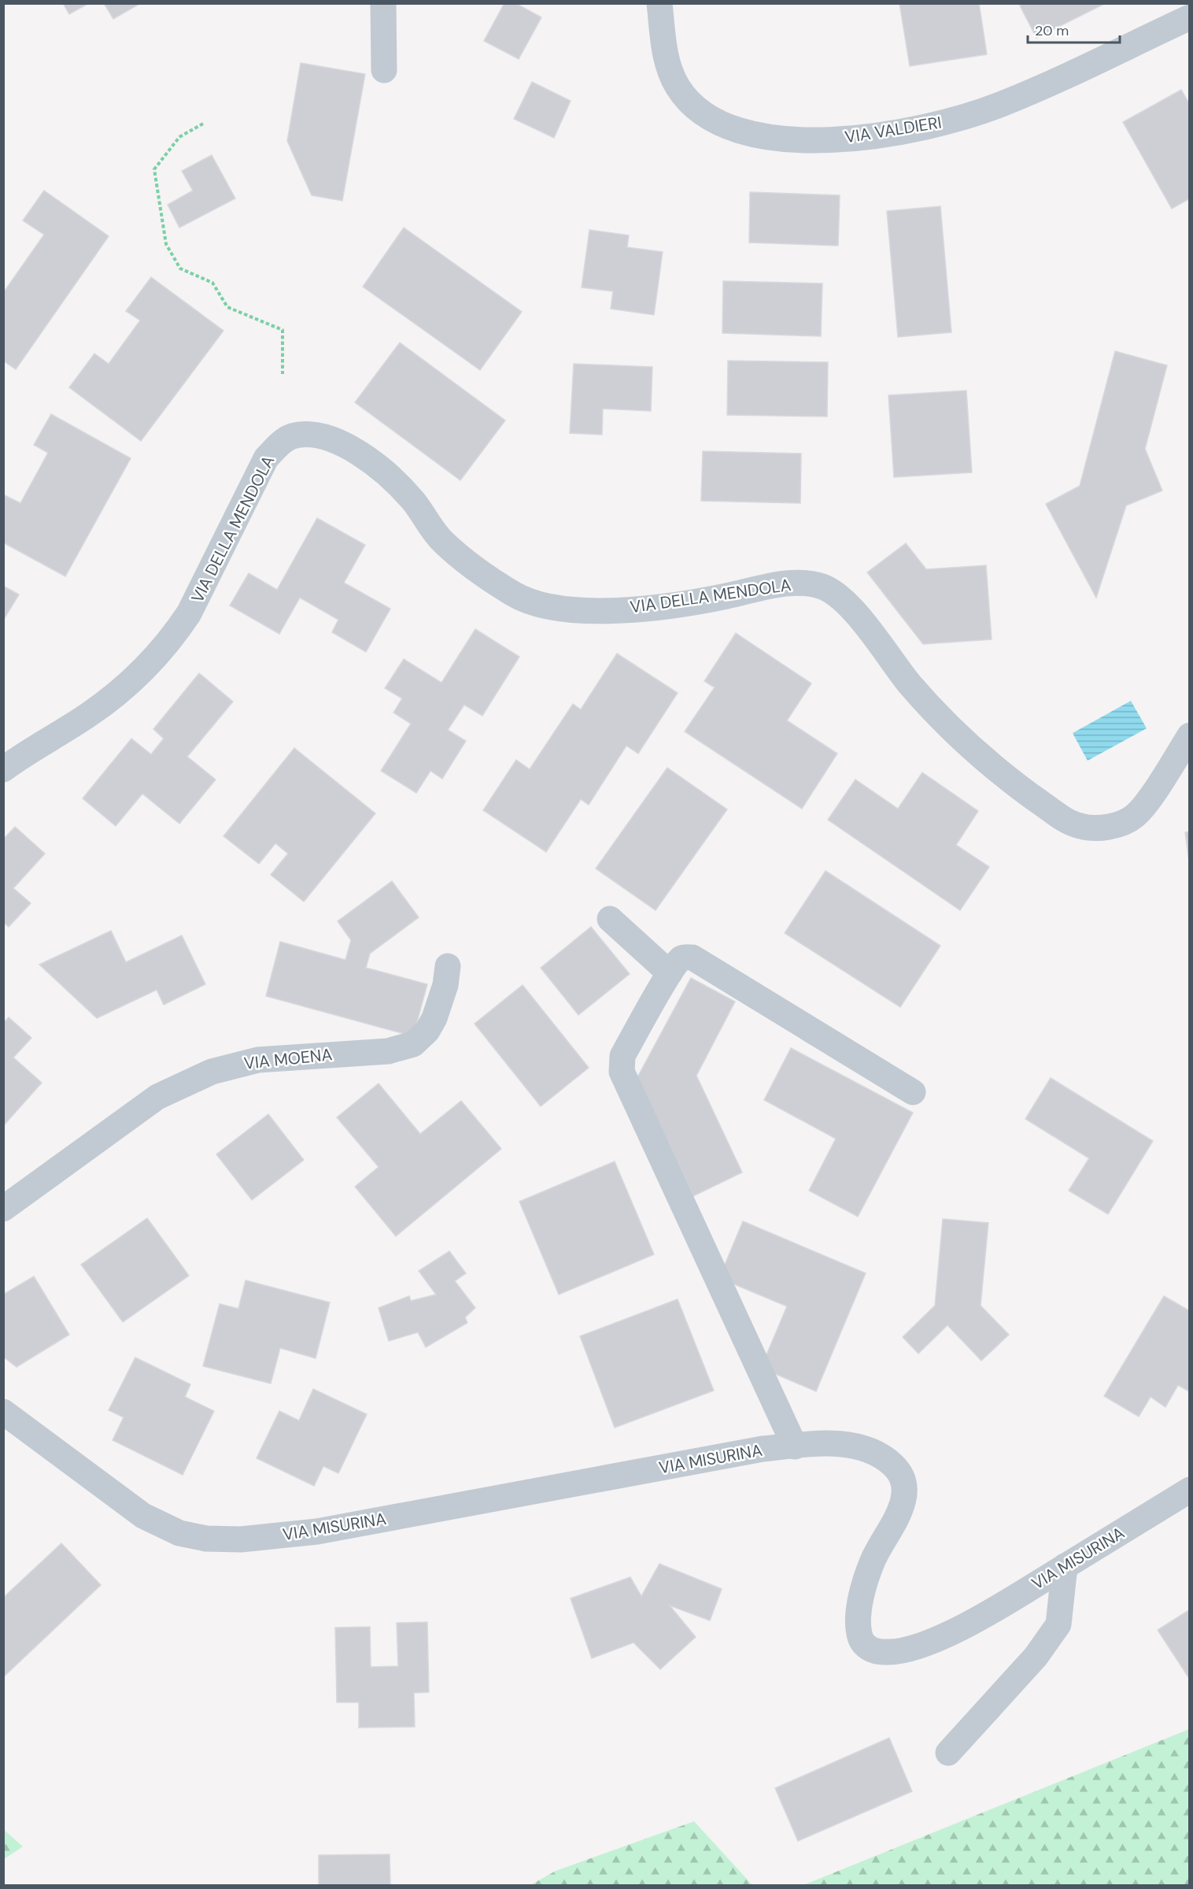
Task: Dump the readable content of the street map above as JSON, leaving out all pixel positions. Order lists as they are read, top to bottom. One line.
{"streets":{"street":["VIA VALDIERI","VIA DELLA MENDOLA","VIA MOENA","VIA MISURINA"]},"scale_bar":"20 m"}
